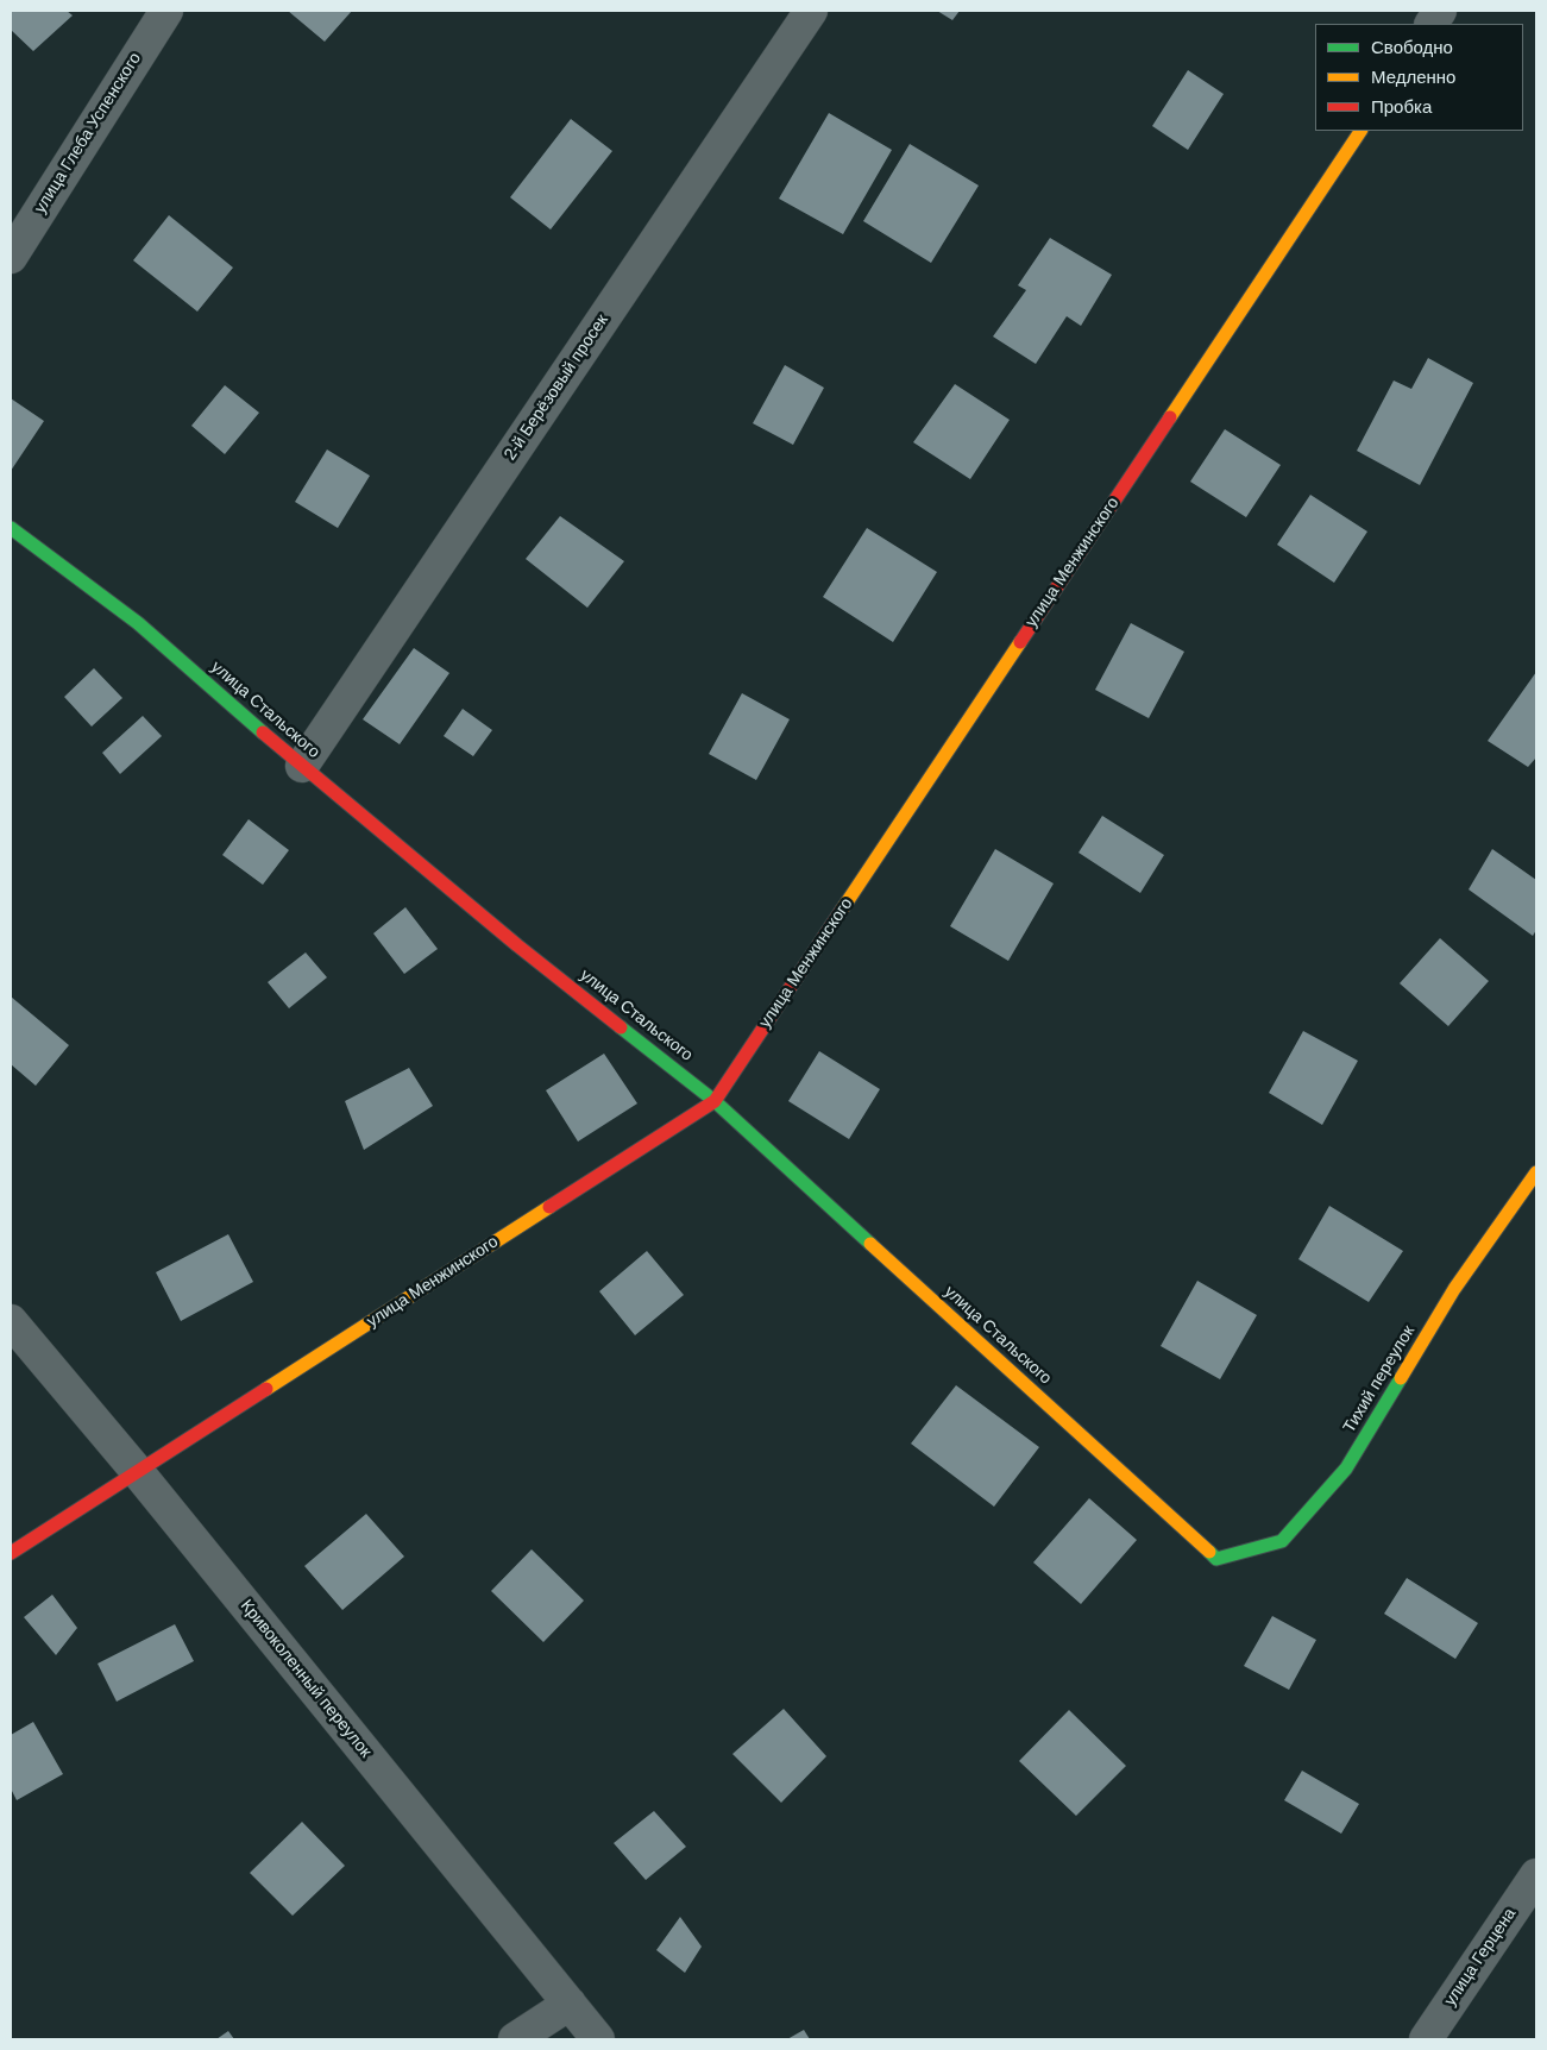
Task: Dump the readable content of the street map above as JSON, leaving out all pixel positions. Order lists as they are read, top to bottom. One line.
{"streets":{"street":["улица Глеба Успенского","2-й Берёзовый просек","улица Менжинского","улица Стальского","Тихий переулок","Кривоколенный переулок","улица Герцена"]},"crossings":[["2-й Берёзовый просек","улица Стальского"],["улица Менжинского","улица Стальского"],["улица Менжинского","Кривоколенный переулок"],["улица Стальского","Тихий переулок"]],"legend":["Свободно","Медленно","Пробка"]}
